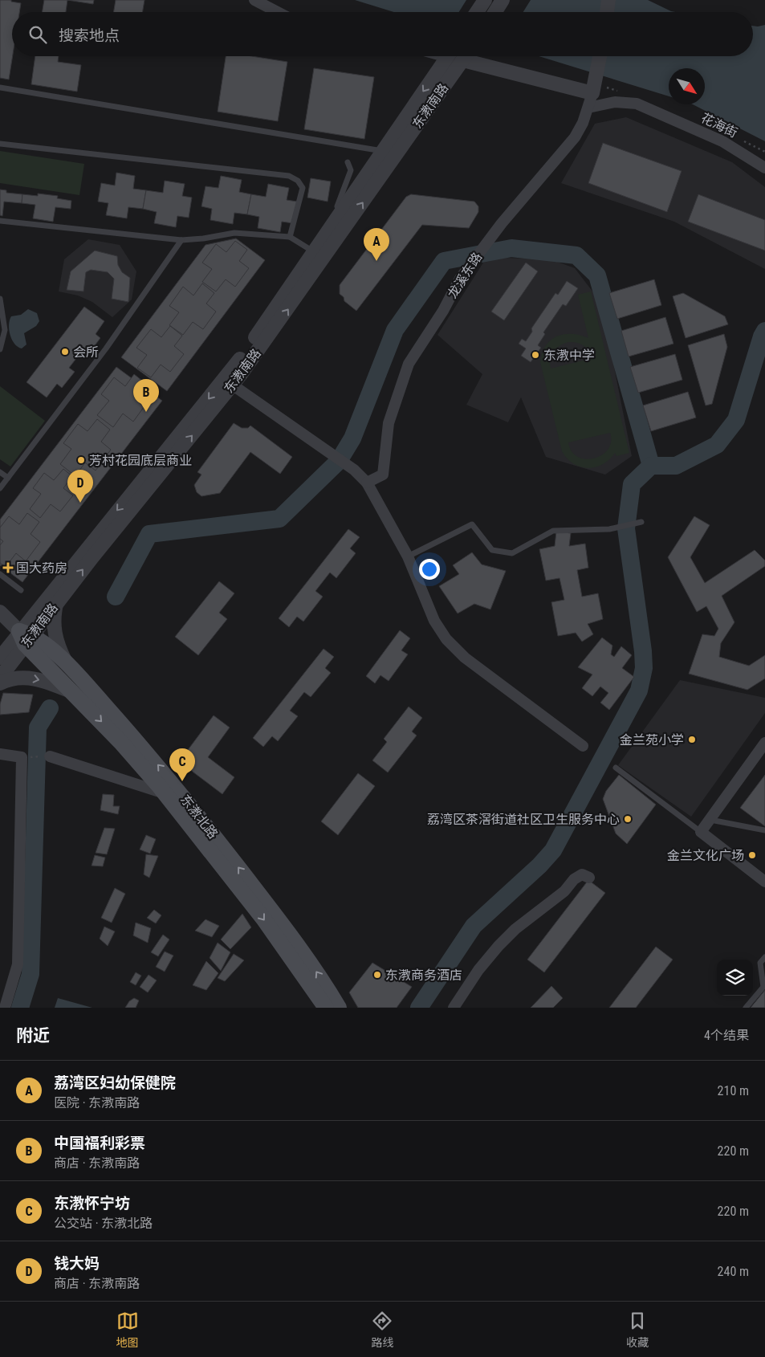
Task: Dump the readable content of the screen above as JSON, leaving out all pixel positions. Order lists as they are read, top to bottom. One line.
{"streets":{"main road":["东漖北路"],"street":["东漖南路","花海街","龙溪东路"]},"crossings":[["东漖南路","东漖北路"],["花海街","龙溪东路"]],"places":{"other":["会所","东漖中学","芳村花园底层商业","金兰苑小学","荔湾区茶滘街道社区卫生服务中心","金兰文化广场","东漖商务酒店"],"health":["国大药房"]},"north":"bottom right","page":{"search":"搜索地点","pins":["A","B","D","C"],"heading":["附近","4个结果"],"list":[{"mark":"A","name":"荔湾区妇幼保健院","note":"医院 · 东漖南路","value":"210 m"},{"mark":"B","name":"中国福利彩票","note":"商店 · 东漖南路","value":"220 m"},{"mark":"C","name":"东漖怀宁坊","note":"公交站 · 东漖北路","value":"220 m"},{"mark":"D","name":"钱大妈","note":"商店 · 东漖南路","value":"240 m"}],"nav":["地图","路线","收藏"]}}
